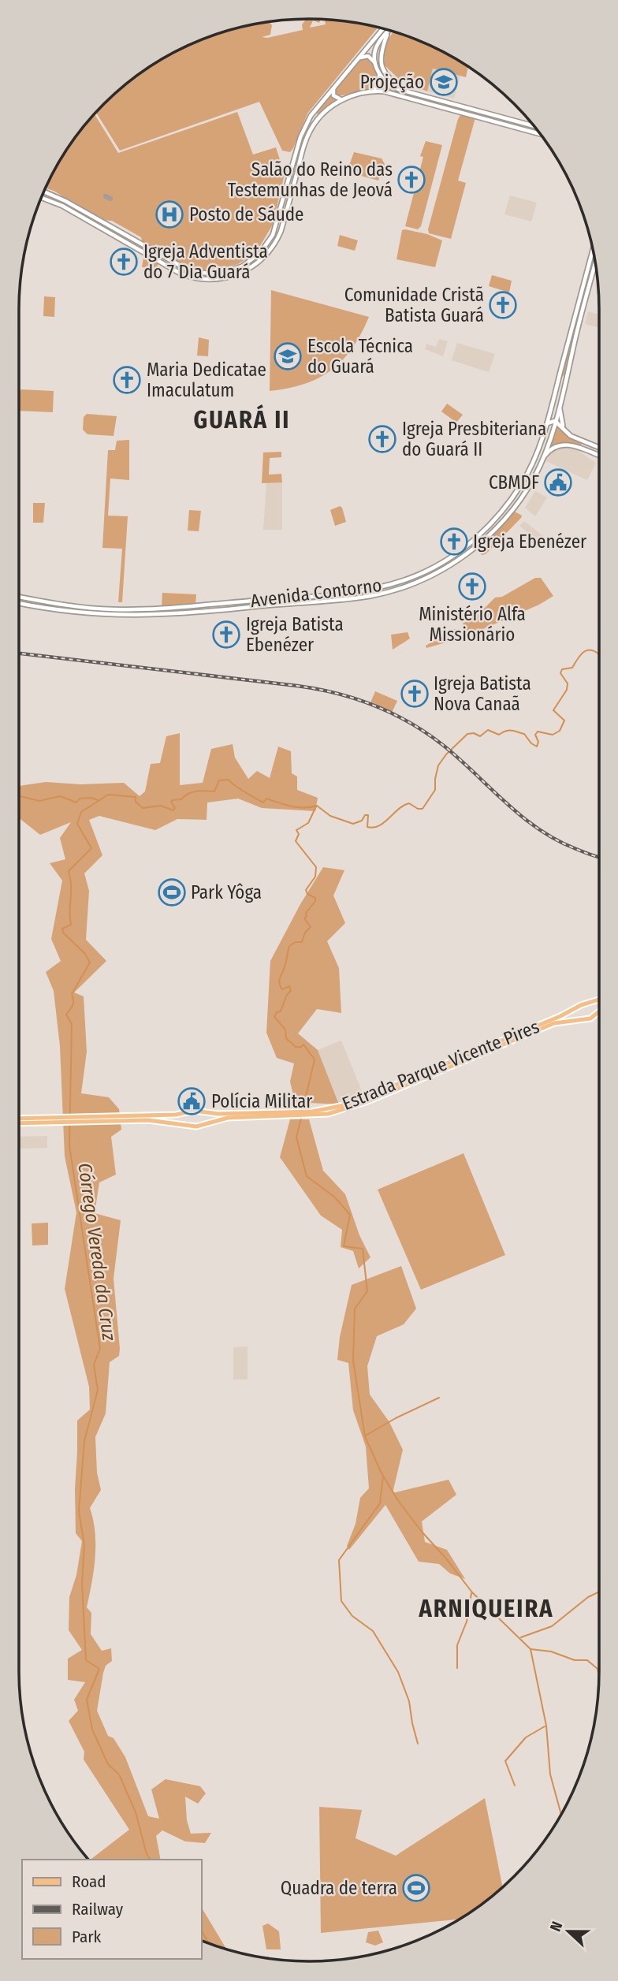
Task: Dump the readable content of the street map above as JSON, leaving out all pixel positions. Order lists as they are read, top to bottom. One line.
{"streets":{"main road":["Avenida Contorno","Estrada Parque Vicente Pires"]},"districts":["GUARÁ II","ARNIQUEIRA"],"water":["Córrego Vereda da Cruz"],"places":{"school or university":["Projeção","Escola Técnica do Guará"],"church":["Salão do Reino das Testemunhas de Jeová","Igreja Adventista do 7 Dia Guará","Comunidade Cristã Batista Guará","Maria Dedicatae Imaculatum","Igreja Presbiteriana do Guará II","Igreja Ebenézer","Ministério Alfa Missionário","Igreja Batista Ebenézer","Igreja Batista Nova Canaã"],"hospital":["Posto de Sáude"],"public building":["CBMDF","Polícia Militar"],"sports":["Park Yôga","Quadra de terra"]},"legend":["Road","Railway","Park"],"north":"left"}
